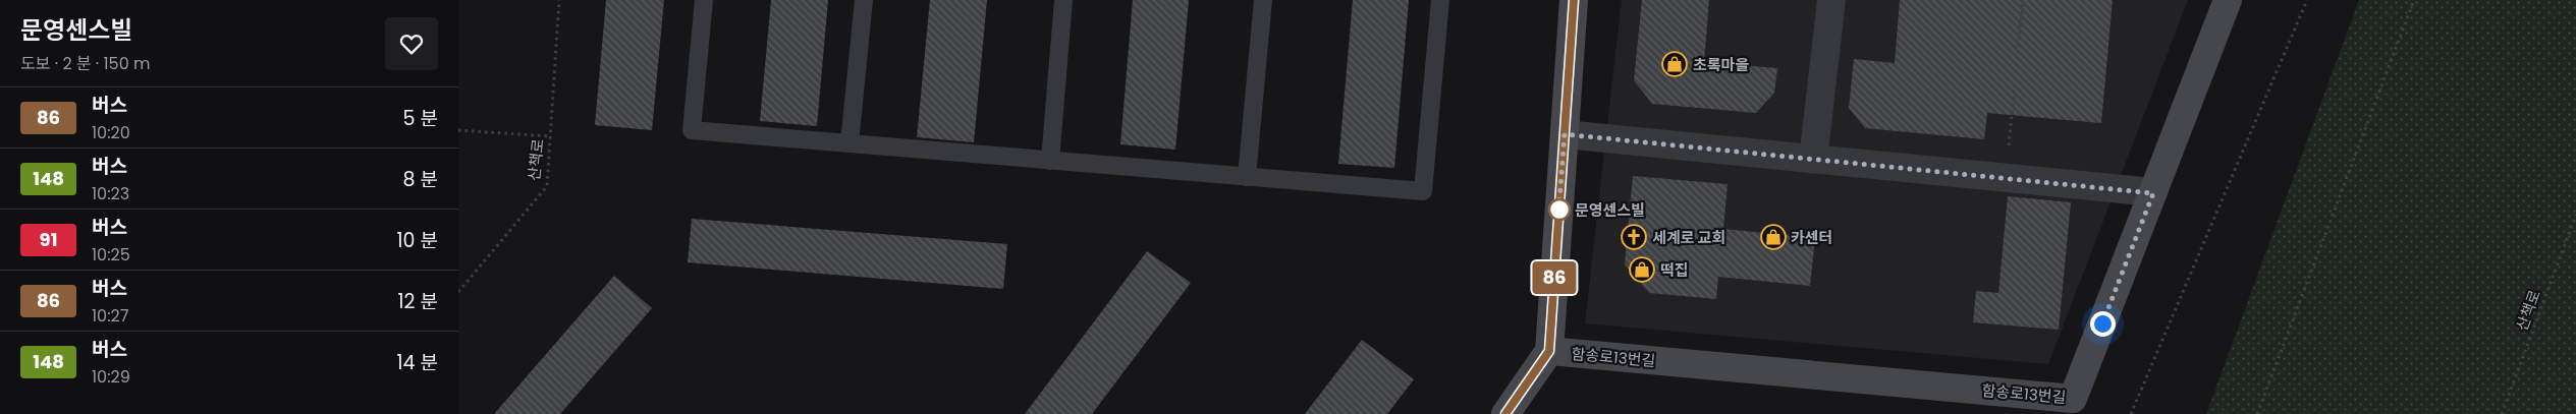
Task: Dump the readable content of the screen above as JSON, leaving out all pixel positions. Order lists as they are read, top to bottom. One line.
{"streets":{"street":["함송로13번길"],"path":["산책로"]},"places":{"shop":["초록마을","카센터","떡집"],"other":["문영센스빌"],"church":["세계로 교회"]},"lines":["bus line 86"],"page":{"heading":["문영센스빌","도보 · 2 분 · 150 m"],"on_map":"86","list":[{"mark":"86","name":"버스","note":"10:20","value":"5 분"},{"mark":"148","name":"버스","note":"10:23","value":"8 분"},{"mark":"91","name":"버스","note":"10:25","value":"10 분"},{"mark":"86","name":"버스","note":"10:27","value":"12 분"},{"mark":"148","name":"버스","note":"10:29","value":"14 분"}]}}
